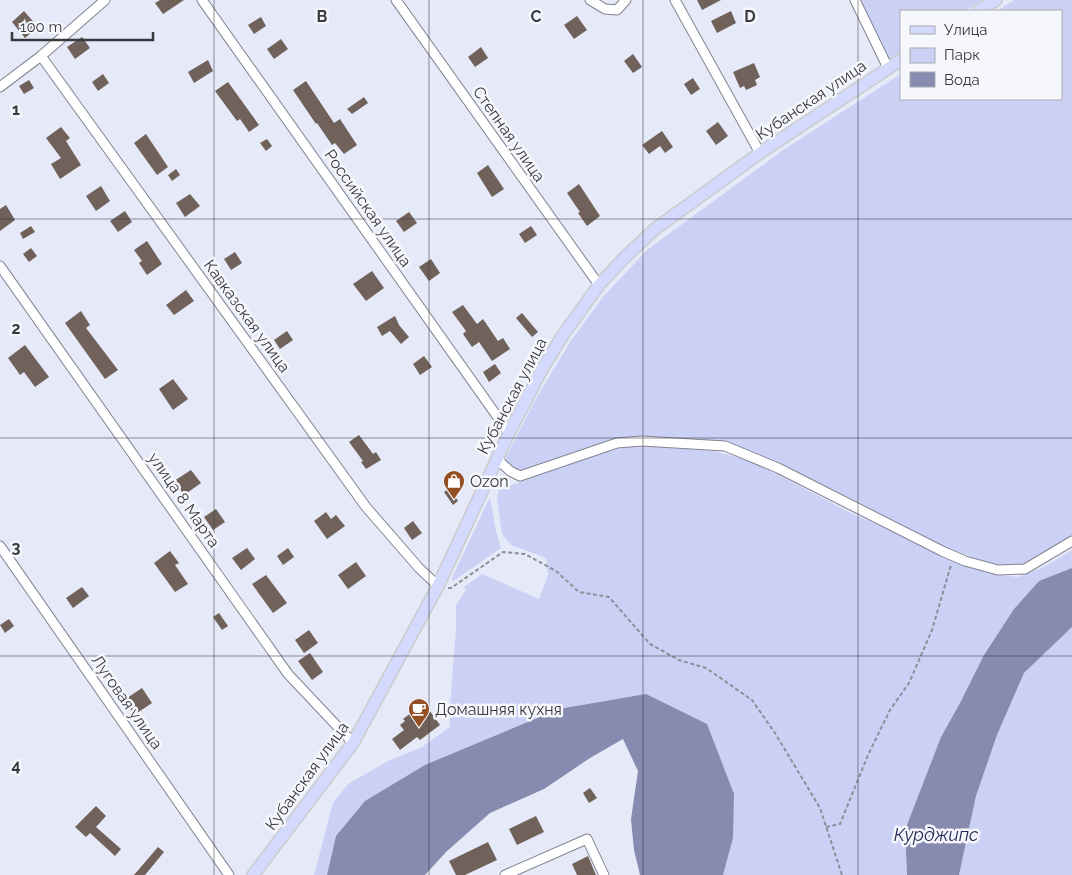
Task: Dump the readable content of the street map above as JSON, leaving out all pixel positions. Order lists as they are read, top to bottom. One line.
{"streets":{"main road":["Кубанская улица"],"street":["Степная улица","Российская улица","Кавказская улица","улица 8 Марта","Луговая улица"]},"crossings":[["Кубанская улица","Степная улица"],["Кубанская улица","Российская улица"],["Кубанская улица","Кавказская улица"],["Кубанская улица","улица 8 Марта"]],"water":["Курджипс"],"places":{"shop":["Ozon"],"cafe":["Домашняя кухня"]},"legend":["Улица","Парк","Вода"],"scale_bar":"100 m","grid":{"columns":["B","C","D"],"rows":["1","2","3","4"]}}
